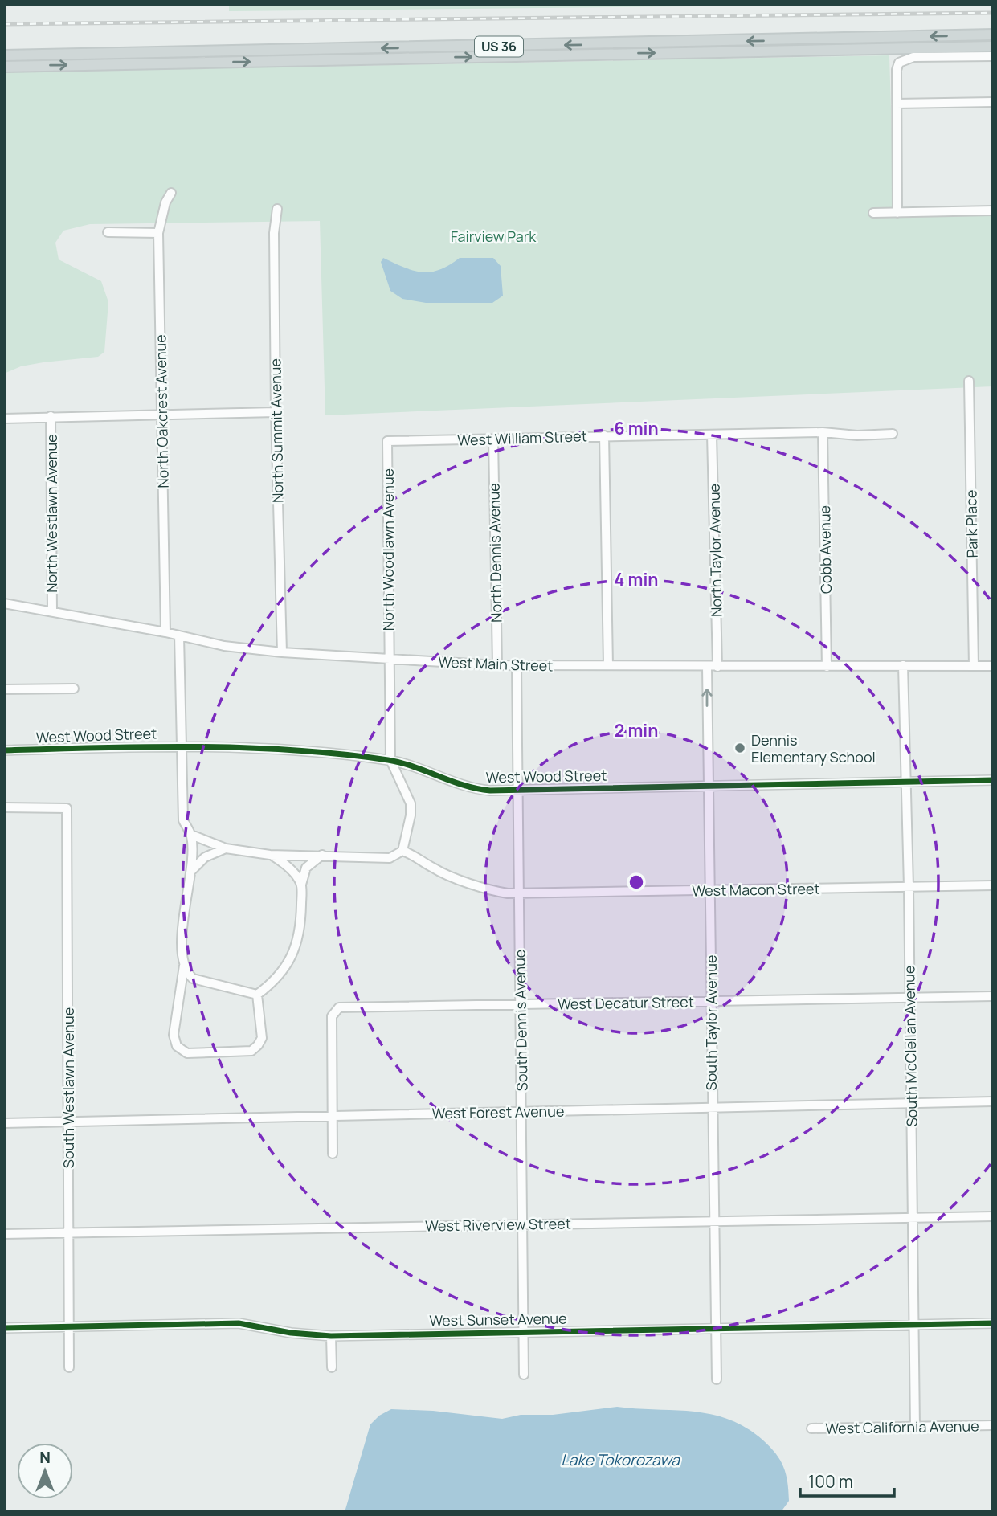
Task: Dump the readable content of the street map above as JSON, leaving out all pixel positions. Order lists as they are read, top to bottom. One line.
{"streets":{"main road":["US 36"],"street":["North Oakcrest Avenue","North Summit Avenue","West William Street","North Westlawn Avenue","Park Place","North Woodlawn Avenue","Cobb Avenue","North Taylor Avenue","North Dennis Avenue","West Main Street","West Wood Street","West Macon Street","West Decatur Street","South Dennis Avenue","South Taylor Avenue","South McClellan Avenue","South Westlawn Avenue","West Forest Avenue","West Riverview Street","West Sunset Avenue","West California Avenue"]},"crossings":[["North Oakcrest Avenue","West Main Street"],["North Summit Avenue","West Main Street"],["West William Street","North Woodlawn Avenue"],["West William Street","Cobb Avenue"],["West William Street","North Taylor Avenue"],["West William Street","North Dennis Avenue"],["North Westlawn Avenue","West Main Street"],["Park Place","West Main Street"],["North Woodlawn Avenue","West Main Street"],["North Woodlawn Avenue","West Wood Street"],["Cobb Avenue","West Main Street"],["North Taylor Avenue","West Main Street"],["North Dennis Avenue","West Main Street"],["West Main Street","South Dennis Avenue"],["West Main Street","South Taylor Avenue"],["West Main Street","South McClellan Avenue"],["West Wood Street","South Dennis Avenue"],["West Wood Street","South Taylor Avenue"],["West Wood Street","South McClellan Avenue"],["West Macon Street","South Dennis Avenue"],["West Macon Street","South Taylor Avenue"],["West Macon Street","South McClellan Avenue"],["West Decatur Street","South Dennis Avenue"],["West Decatur Street","South Taylor Avenue"],["West Decatur Street","South McClellan Avenue"],["West Decatur Street","West Forest Avenue"],["South Dennis Avenue","West Forest Avenue"],["South Dennis Avenue","West Riverview Street"],["South Dennis Avenue","West Sunset Avenue"],["South Taylor Avenue","West Forest Avenue"],["South Taylor Avenue","West Riverview Street"],["South Taylor Avenue","West Sunset Avenue"],["South McClellan Avenue","West Forest Avenue"],["South McClellan Avenue","West Riverview Street"],["South McClellan Avenue","West Sunset Avenue"],["South McClellan Avenue","West California Avenue"],["South Westlawn Avenue","West Forest Avenue"],["South Westlawn Avenue","West Riverview Street"],["South Westlawn Avenue","West Sunset Avenue"]],"water":["Lake Tokorozawa"],"parks":["Fairview Park"],"places":["Dennis Elementary School"],"scale_bar":"100 m","north":"top","rings":["6 min","4 min","2 min"]}
